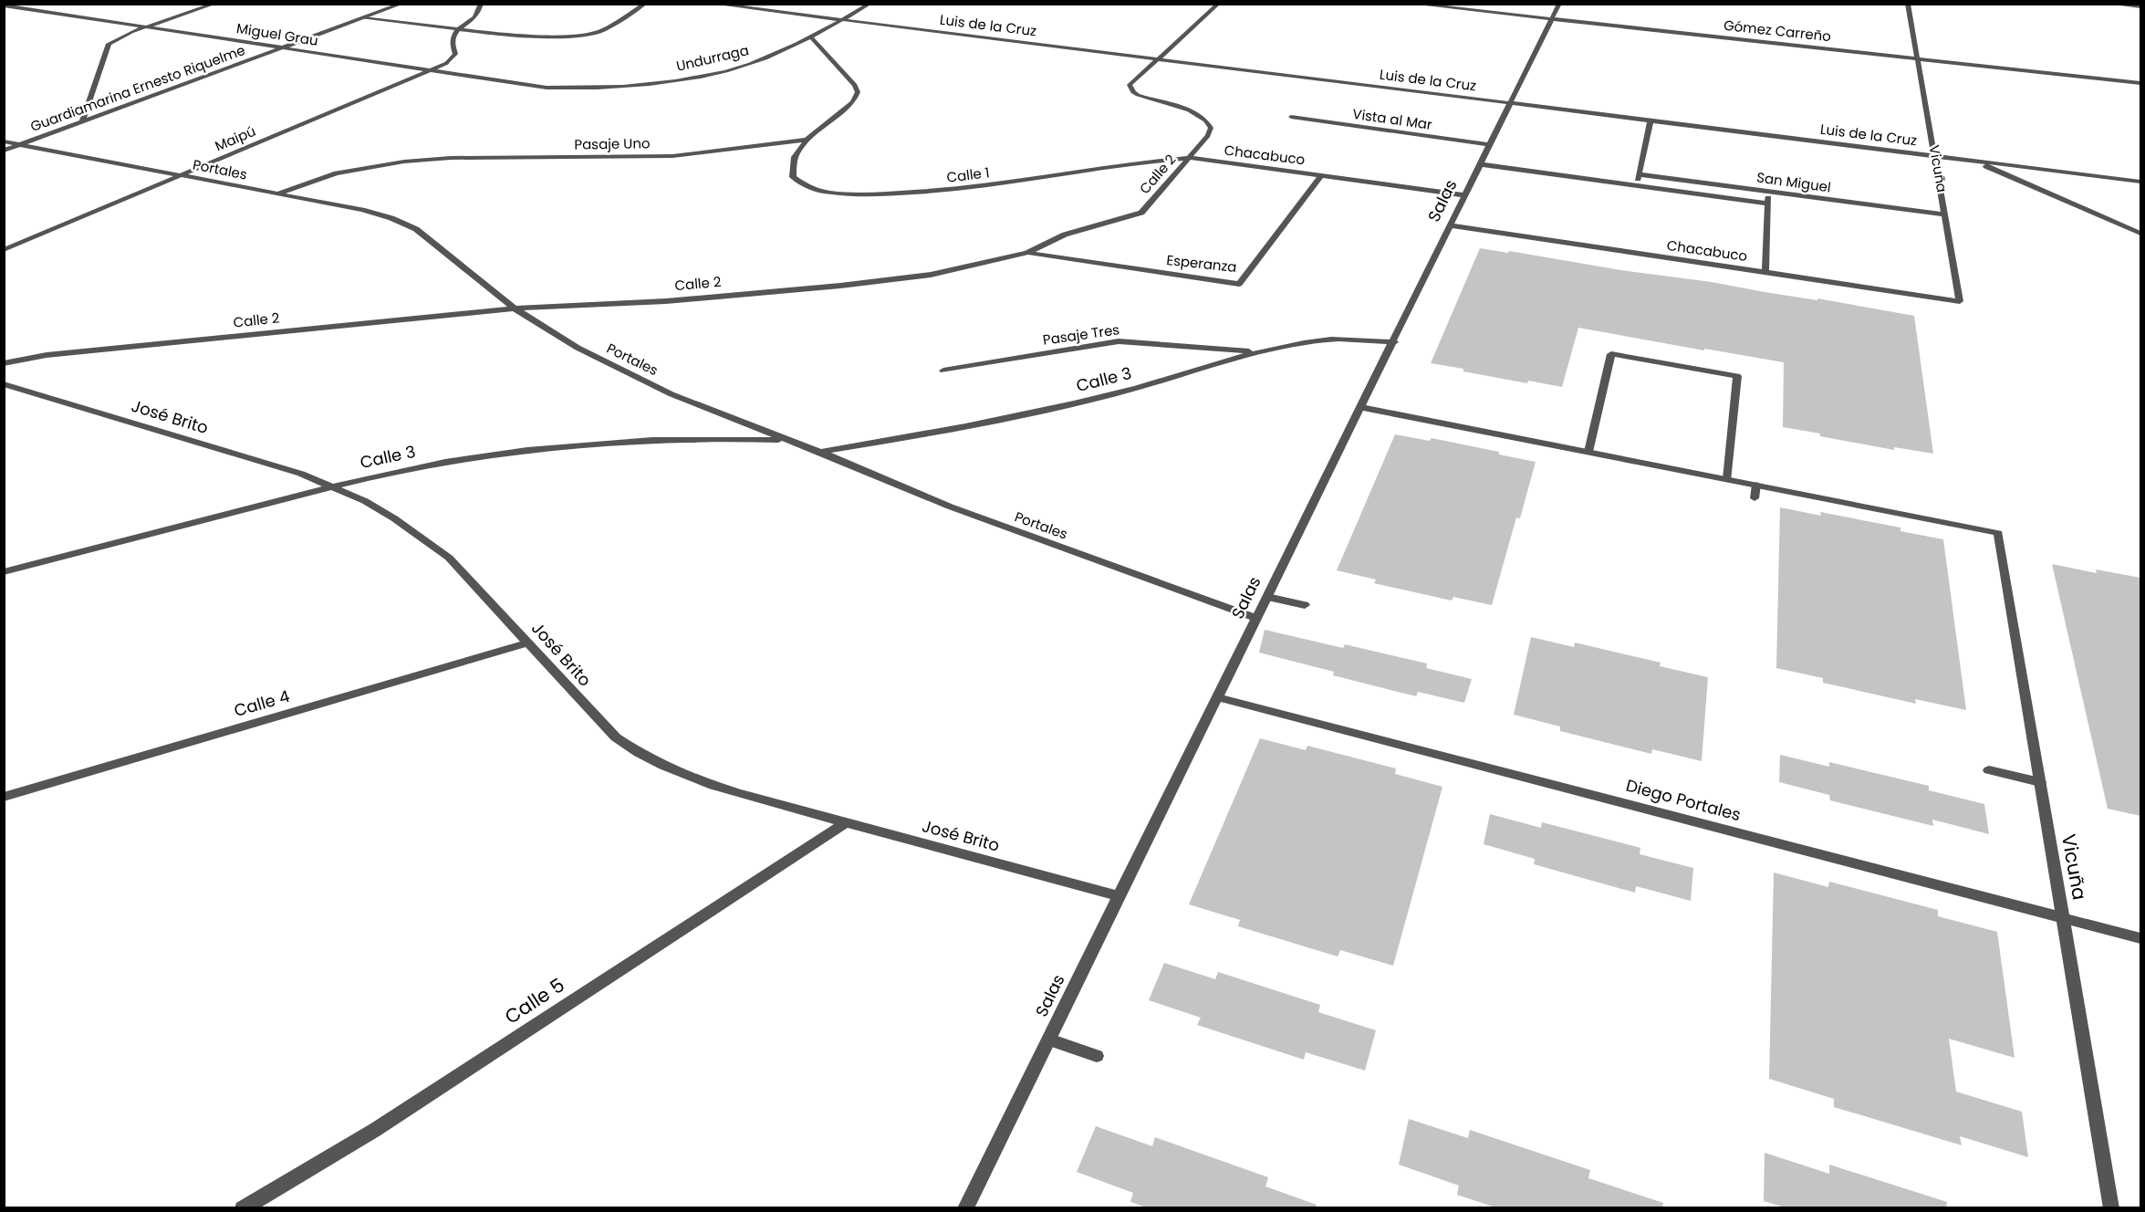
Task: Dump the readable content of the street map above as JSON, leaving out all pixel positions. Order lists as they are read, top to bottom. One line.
{"streets":{"street":["Luis de la Cruz","Gómez Carreño","Miguel Grau","Undurraga","Guardiamarina Ernesto Riquelme","Vista al Mar","Maipú","Pasaje Uno","Chacabuco","Vicuña","Portales","Calle 2","Calle 1","San Miguel","Salas","Esperanza","Pasaje Tres","Calle 3","José Brito","Calle 4","Diego Portales","Calle 5"]},"crossings":[["Luis de la Cruz","Undurraga"],["Luis de la Cruz","Vicuña"],["Luis de la Cruz","Calle 2"],["Luis de la Cruz","Salas"],["Gómez Carreño","Vicuña"],["Gómez Carreño","Salas"],["Miguel Grau","Undurraga"],["Miguel Grau","Guardiamarina Ernesto Riquelme"],["Miguel Grau","Maipú"],["Guardiamarina Ernesto Riquelme","Portales"],["Vista al Mar","Salas"],["Maipú","Portales"],["Pasaje Uno","Portales"],["Pasaje Uno","Calle 1"],["Chacabuco","Vicuña"],["Chacabuco","Calle 2"],["Chacabuco","Calle 1"],["Chacabuco","Salas"],["Chacabuco","Esperanza"],["Vicuña","San Miguel"],["Vicuña","Diego Portales"],["Portales","Calle 2"],["Portales","Salas"],["Portales","Calle 3"],["Calle 2","Calle 1"],["Calle 2","Esperanza"],["San Miguel","Salas"],["Salas","Calle 3"],["Salas","José Brito"],["Salas","Diego Portales"],["Pasaje Tres","Calle 3"],["Calle 3","José Brito"],["José Brito","Calle 4"],["José Brito","Calle 5"]]}
